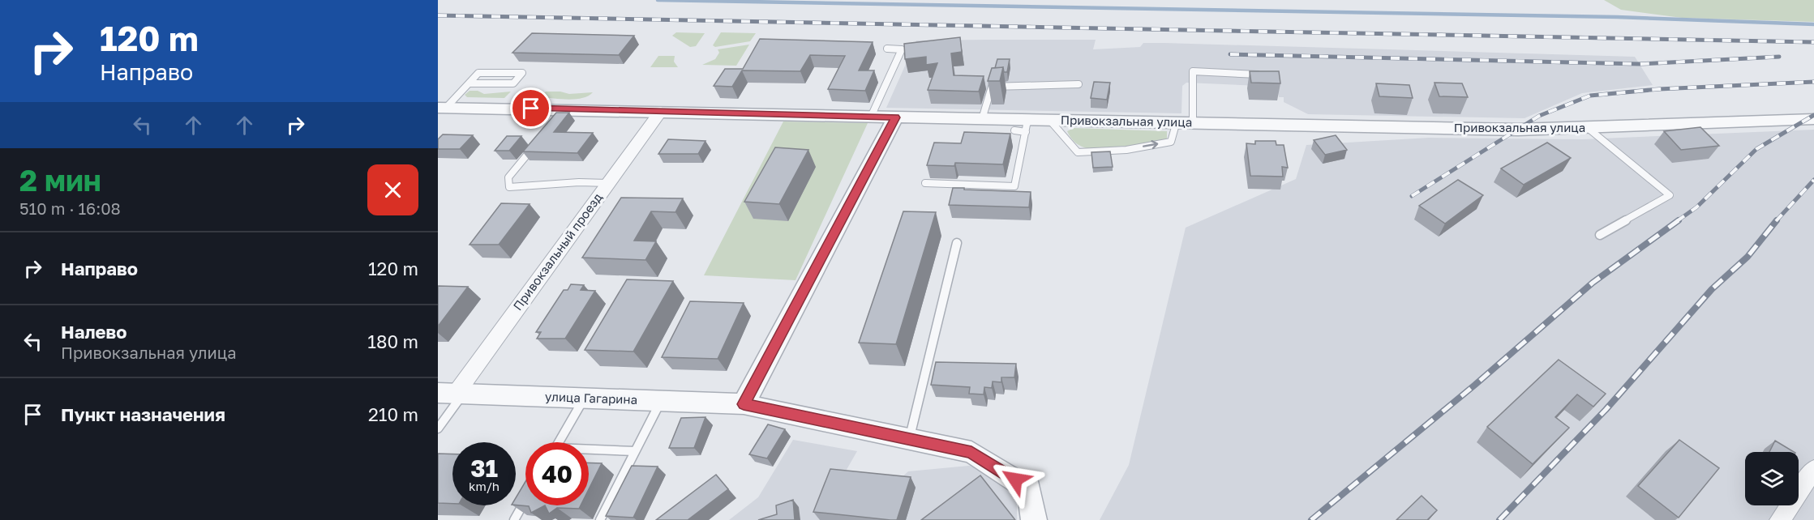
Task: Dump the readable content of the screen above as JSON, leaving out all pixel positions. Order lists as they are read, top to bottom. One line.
{"streets":{"street":["Привокзальная улица","Привокзальный проезд","улица Гагарина"]},"crossings":[["Привокзальная улица","Привокзальный проезд"],["Привокзальный проезд","улица Гагарина"]],"page":{"turn":["120 m","Направо"],"heading":["2 мин","510 m · 16:08"],"list":[{"name":"Направо","value":"120 m"},{"name":"Налево","note":"Привокзальная улица","value":"180 m"},{"name":"Пункт назначения","value":"210 m"}],"speed":"31 km/h","limit":"40"}}
